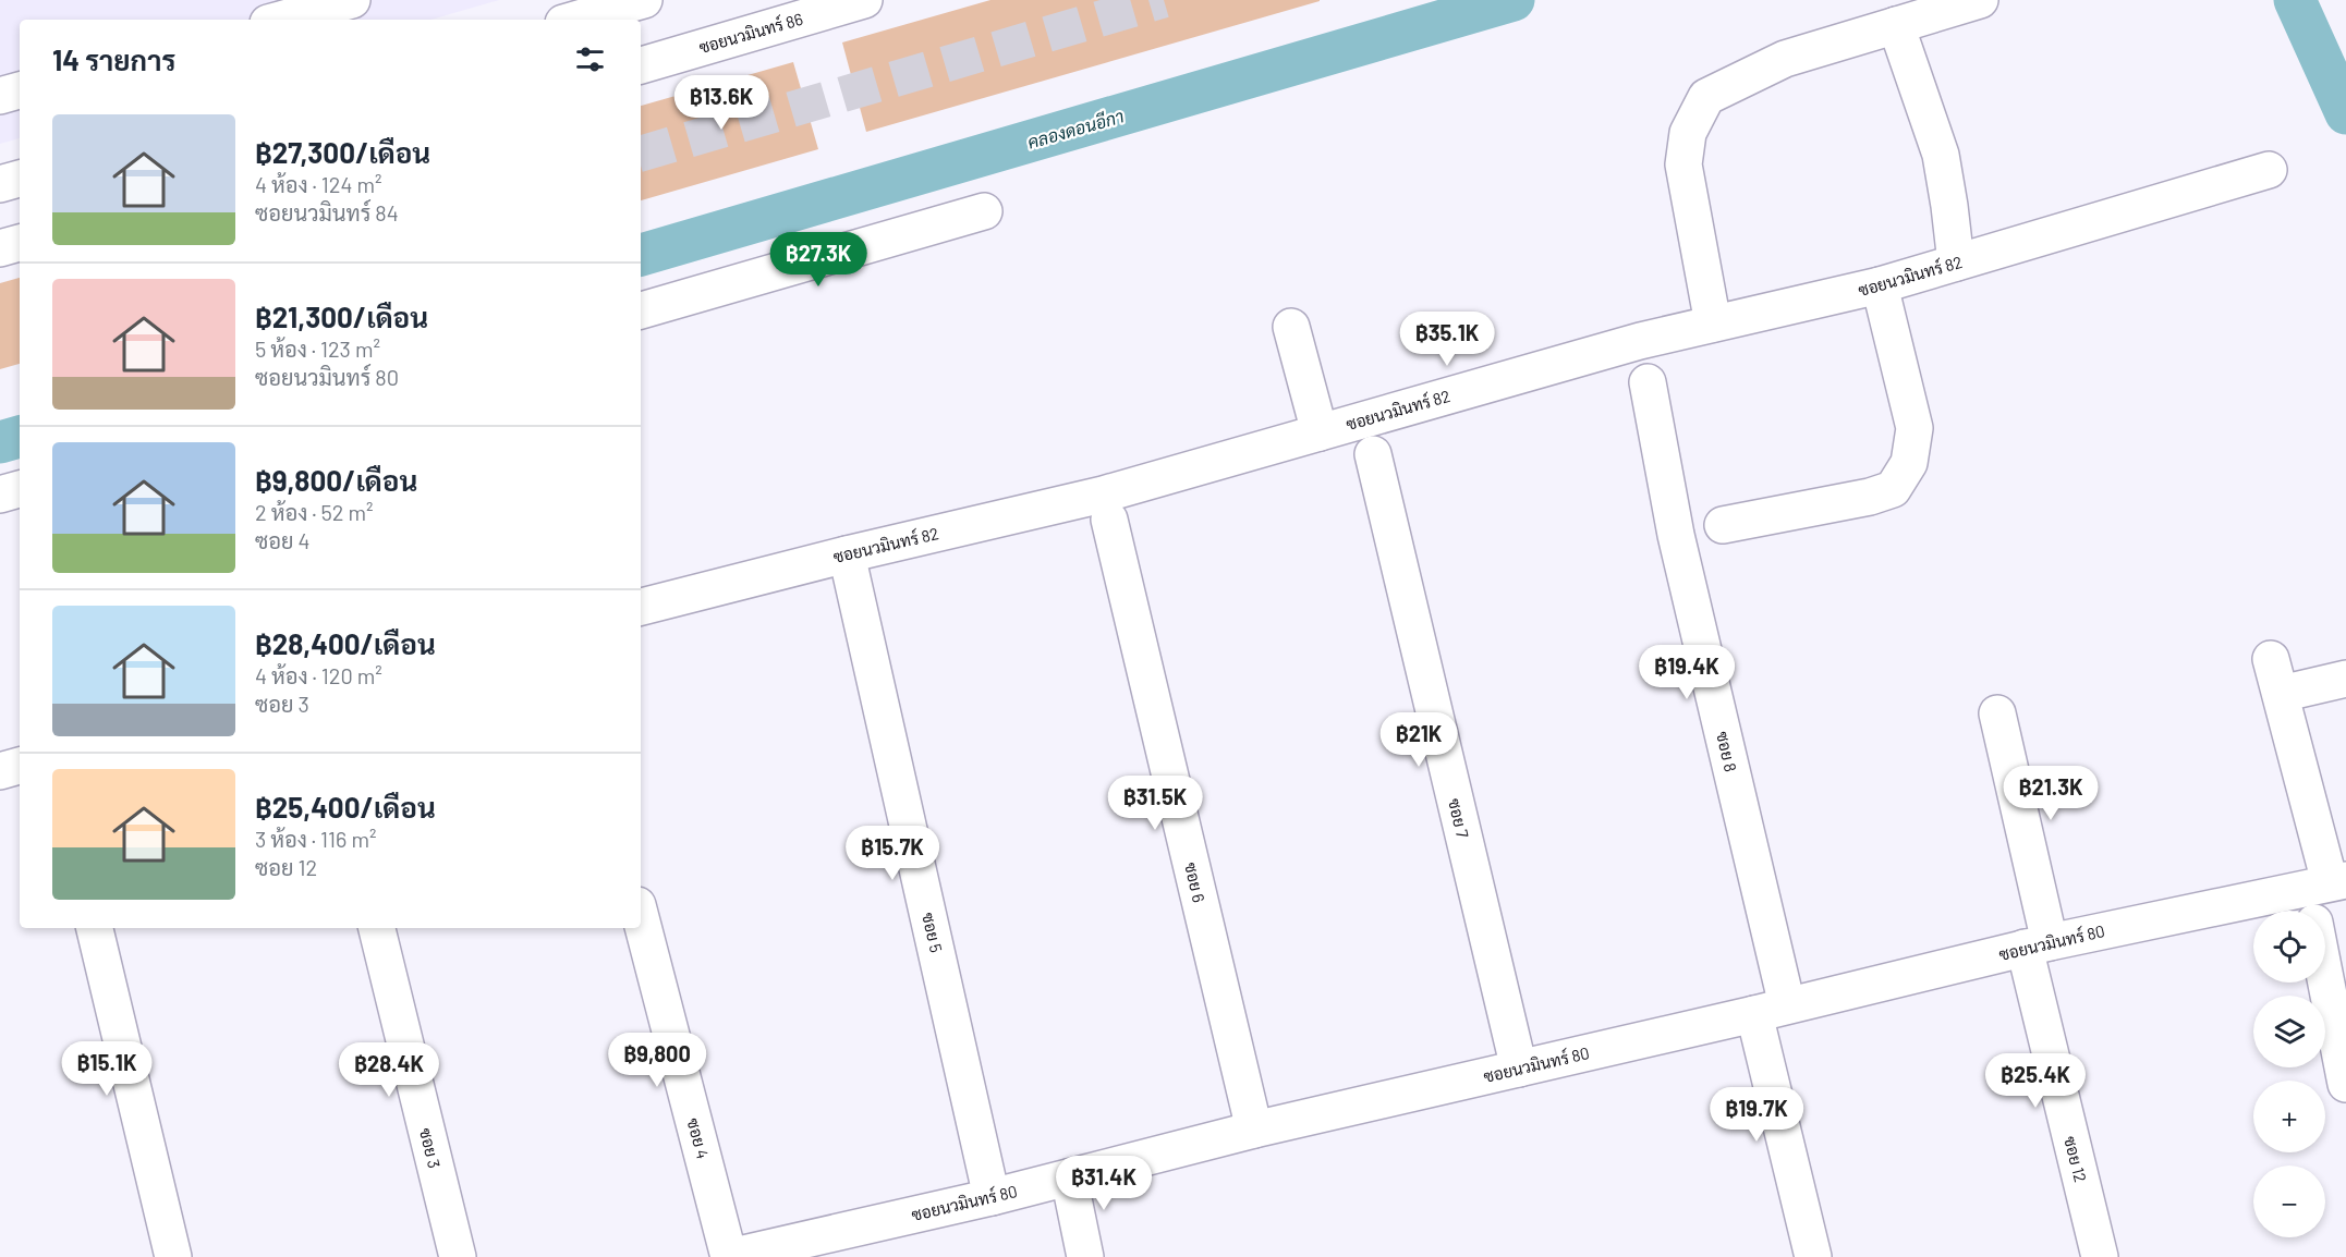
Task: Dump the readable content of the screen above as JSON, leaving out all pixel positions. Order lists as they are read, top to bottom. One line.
{"streets":{"street":["ซอยนวมินทร์ 86","ซอยนวมินทร์ 82","ซอย 8","ซอย 7","ซอย 6","ซอย 5","ซอยนวมินทร์ 80","ซอย 4","ซอย 3","ซอย 12"]},"crossings":[["ซอยนวมินทร์ 82","ซอย 5"],["ซอย 8","ซอยนวมินทร์ 80"],["ซอย 7","ซอยนวมินทร์ 80"],["ซอย 6","ซอยนวมินทร์ 80"],["ซอย 5","ซอยนวมินทร์ 80"],["ซอยนวมินทร์ 80","ซอย 4"],["ซอยนวมินทร์ 80","ซอย 12"]],"water":["คลองดอนอีกา"],"page":{"heading":"14 รายการ","price":["฿13.6K","฿27.3K","฿35.1K","฿19.4K","฿21K","฿21.3K","฿31.5K","฿15.7K","฿9,800","฿15.1K","฿28.4K","฿25.4K","฿19.7K","฿31.4K"],"list":[{"name":"฿27,300/เดือน","note":"4 ห้อง · 124 m² · ซอยนวมินทร์ 84"},{"name":"฿21,300/เดือน","note":"5 ห้อง · 123 m² · ซอยนวมินทร์ 80"},{"name":"฿9,800/เดือน","note":"2 ห้อง · 52 m² · ซอย 4"},{"name":"฿28,400/เดือน","note":"4 ห้อง · 120 m² · ซอย 3"},{"name":"฿25,400/เดือน","note":"3 ห้อง · 116 m² · ซอย 12"}],"map_buttons":["+","−"]}}
